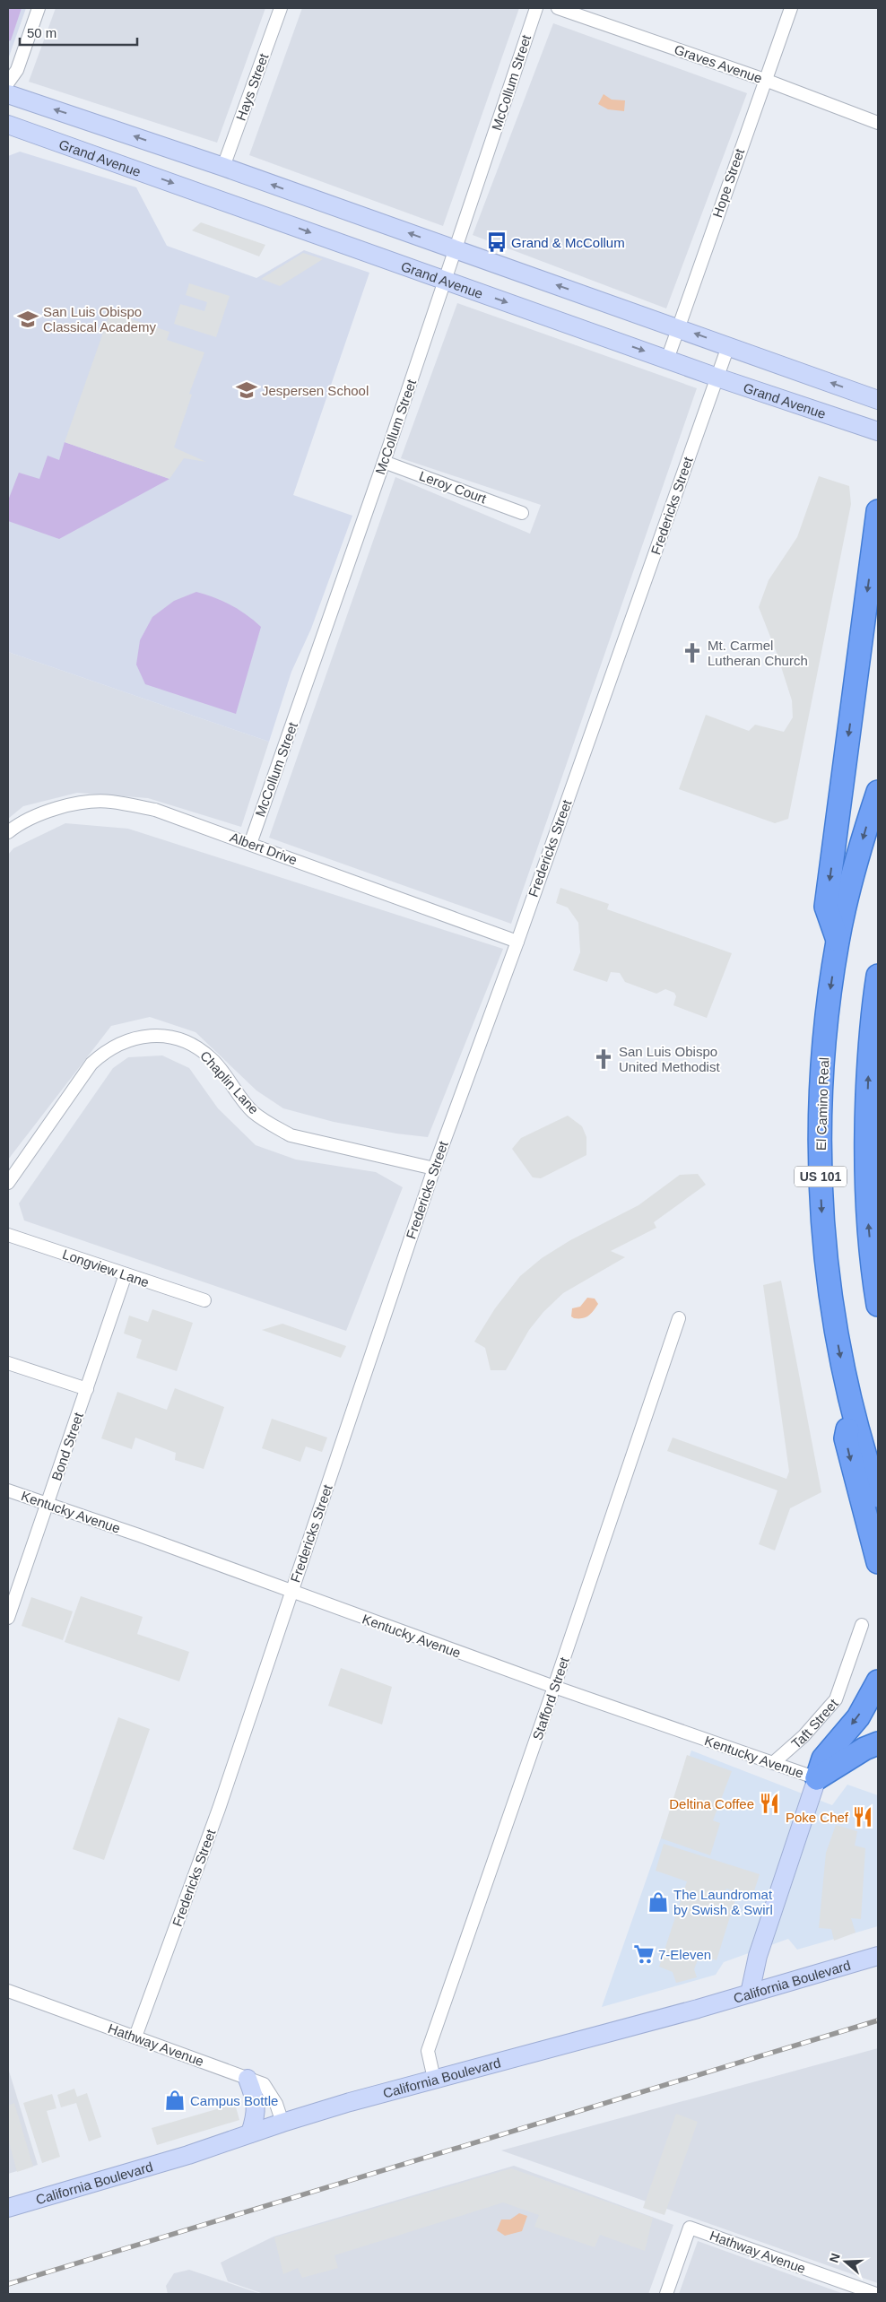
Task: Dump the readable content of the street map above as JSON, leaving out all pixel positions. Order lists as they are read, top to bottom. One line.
{"streets":{"highway":["El Camino Real","US 101"],"street":["Graves Avenue","McCollum Street","Hays Street","Grand Avenue","Hope Street","Leroy Court","Fredericks Street","Albert Drive","Chaplin Lane","Longview Lane","Bond Street","Kentucky Avenue","Stafford Street","Taft Street","California Boulevard","Hathway Avenue"]},"crossings":[["Graves Avenue","Hope Street"],["McCollum Street","Grand Avenue"],["McCollum Street","Leroy Court"],["McCollum Street","Albert Drive"],["Grand Avenue","Hope Street"],["Grand Avenue","Fredericks Street"],["Fredericks Street","Albert Drive"],["Fredericks Street","Chaplin Lane"],["Fredericks Street","Kentucky Avenue"],["Fredericks Street","Hathway Avenue"],["Longview Lane","Bond Street"],["Bond Street","Kentucky Avenue"],["Kentucky Avenue","Stafford Street"],["Kentucky Avenue","Taft Street"],["Stafford Street","California Boulevard"],["California Boulevard","Hathway Avenue"]],"places":{"bus stop":["Grand & McCollum"],"school or university":["San Luis Obispo Classical Academy","Jespersen School"],"church":["Mt. Carmel Lutheran Church","San Luis Obispo United Methodist"],"restaurant":["Deltina Coffee","Poke Chef"],"shop":["The Laundromat by Swish & Swirl","Campus Bottle"],"supermarket":["7-Eleven"]},"scale_bar":"50 m","north":"left"}
